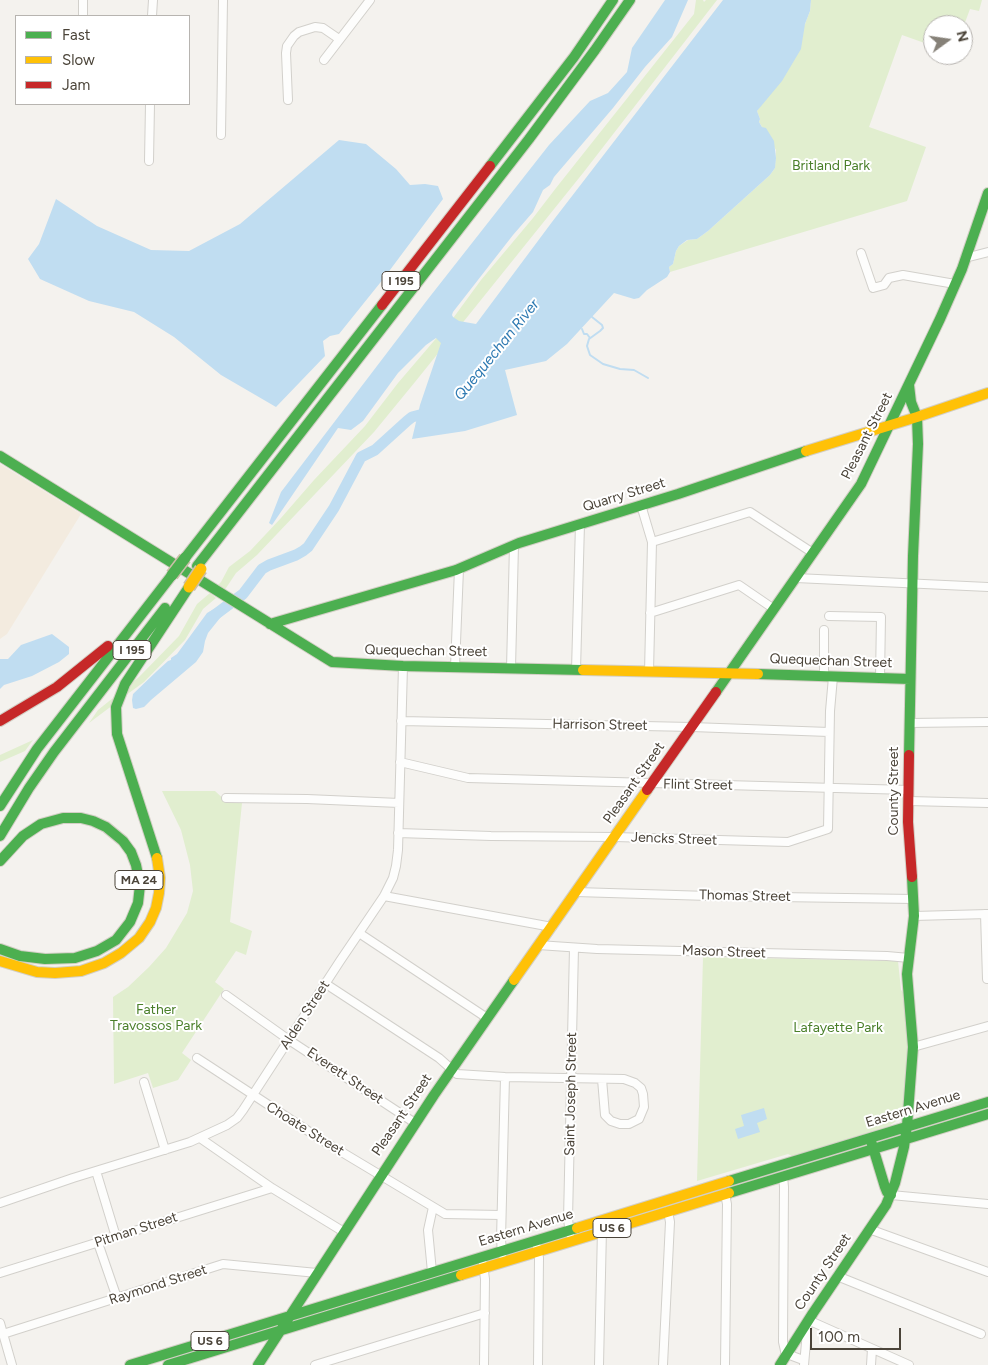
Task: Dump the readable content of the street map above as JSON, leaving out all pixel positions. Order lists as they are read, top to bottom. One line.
{"streets":{"main road":["I 195","Pleasant Street","Quarry Street","Quequechan Street","County Street","MA 24","Eastern Avenue","US 6"],"street":["Harrison Street","Flint Street","Jencks Street","Thomas Street","Mason Street","Alden Street","Everett Street","Saint Joseph Street","Choate Street","Pitman Street","Raymond Street"]},"crossings":[["Pleasant Street","Quarry Street"],["Pleasant Street","Quequechan Street"],["Pleasant Street","Harrison Street"],["Pleasant Street","Flint Street"],["Pleasant Street","County Street"],["Pleasant Street","Jencks Street"],["Pleasant Street","Thomas Street"],["Pleasant Street","Mason Street"],["Pleasant Street","Everett Street"],["Pleasant Street","Eastern Avenue"],["Pleasant Street","Choate Street"],["Pleasant Street","Raymond Street"],["Quarry Street","Quequechan Street"],["Quarry Street","County Street"],["Quequechan Street","County Street"],["Quequechan Street","Alden Street"],["Harrison Street","Alden Street"],["Flint Street","County Street"],["Flint Street","Jencks Street"],["Flint Street","Alden Street"],["County Street","Thomas Street"],["County Street","Mason Street"],["County Street","Eastern Avenue"],["Jencks Street","Alden Street"],["Mason Street","Saint Joseph Street"],["Alden Street","Everett Street"],["Alden Street","Choate Street"],["Saint Joseph Street","Eastern Avenue"]],"water":["Quequechan River"],"parks":["Britland Park","Father Travossos Park","Lafayette Park"],"legend":["Fast","Slow","Jam"],"scale_bar":"100 m","north":"right"}
